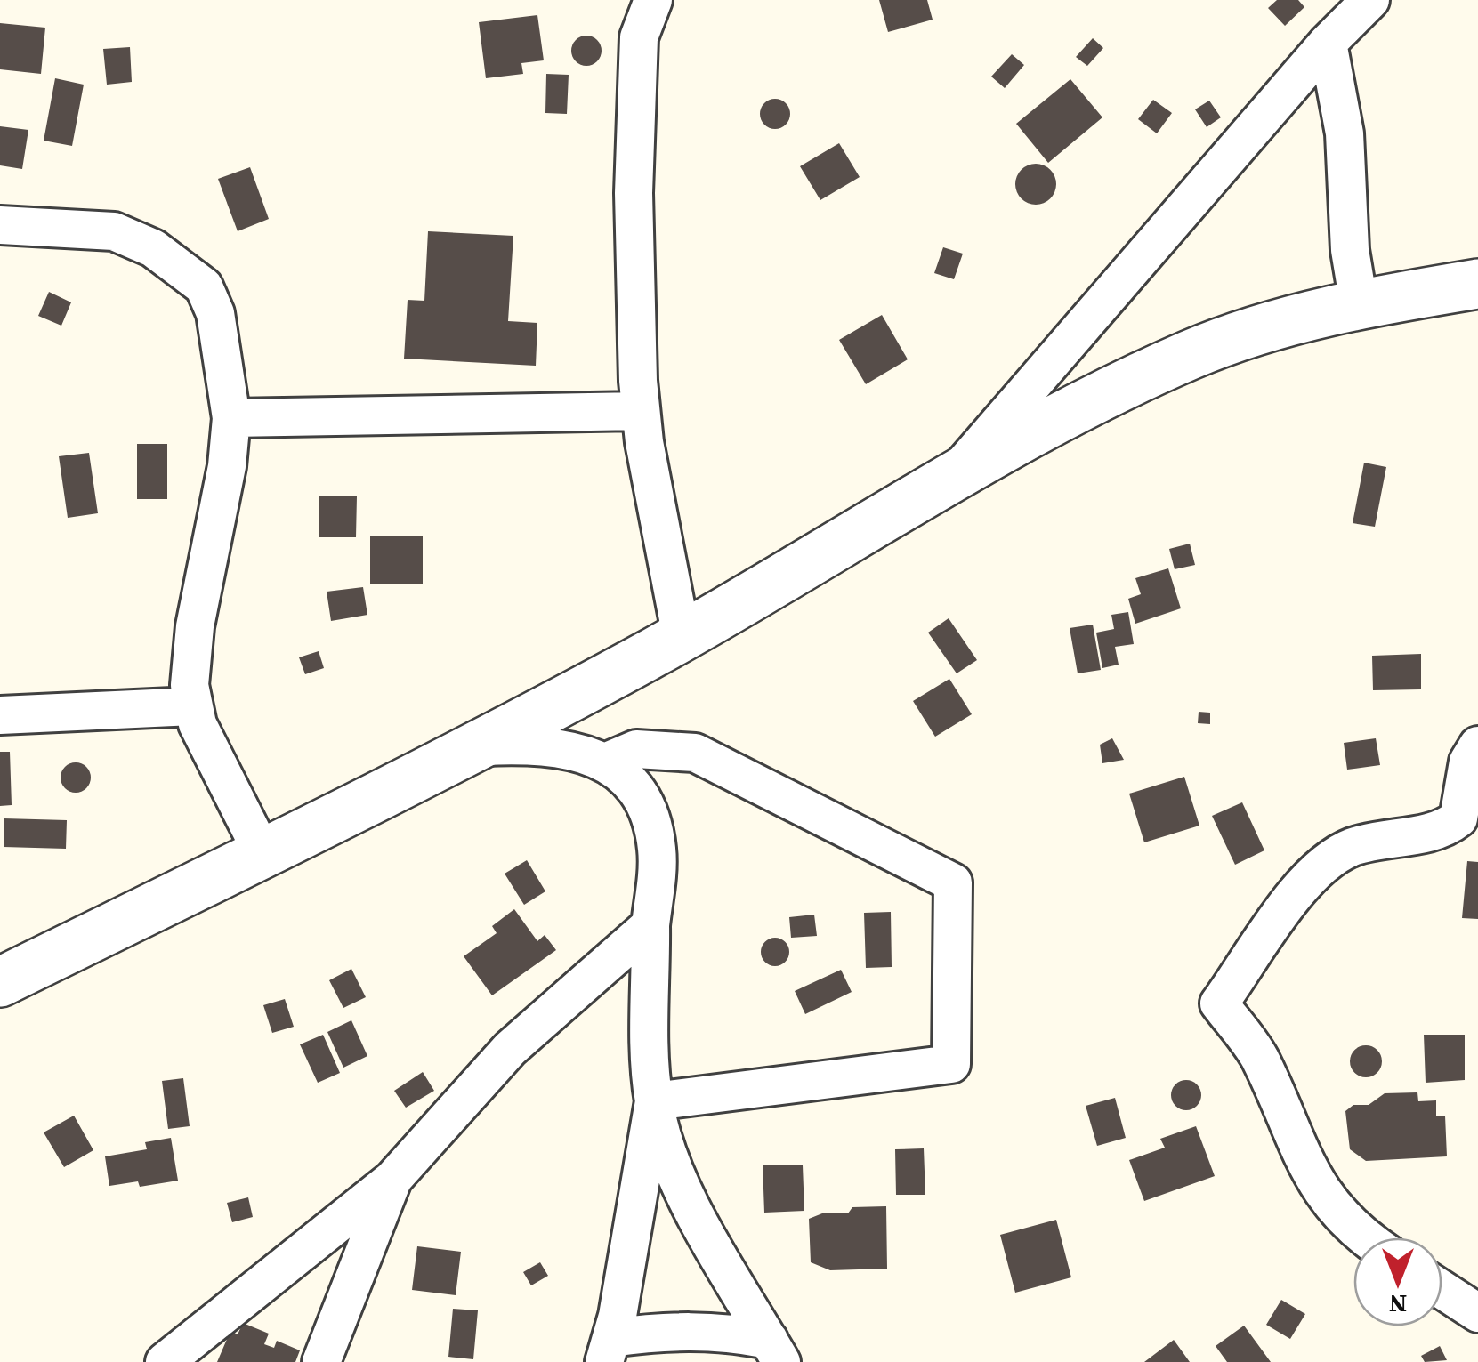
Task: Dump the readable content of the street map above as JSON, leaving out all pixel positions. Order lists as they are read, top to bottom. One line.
{"north":"bottom"}
